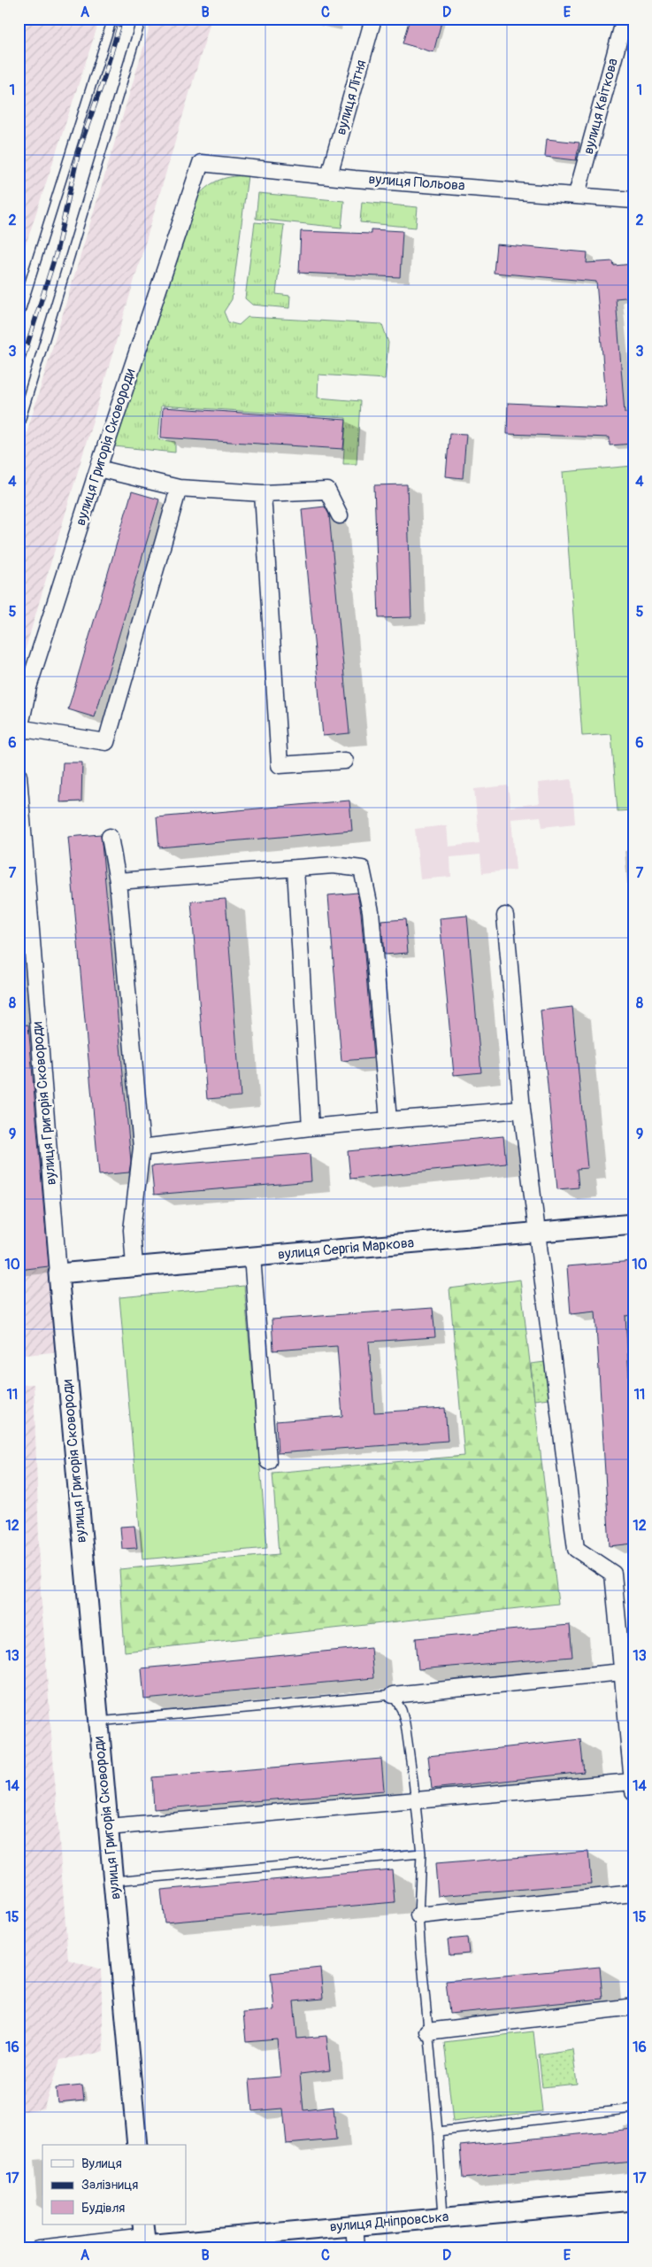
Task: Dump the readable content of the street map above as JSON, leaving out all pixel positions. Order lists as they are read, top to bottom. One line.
{"streets":{"street":["вулиця Літня","вулиця Квіткова","вулиця Польова","вулиця Григорія Сковороди","вулиця Сергія Маркова","вулиця Дніпровська"]},"crossings":[["вулиця Літня","вулиця Польова"],["вулиця Квіткова","вулиця Польова"],["вулиця Польова","вулиця Григорія Сковороди"],["вулиця Григорія Сковороди","вулиця Сергія Маркова"]],"legend":["Вулиця","Залізниця","Будівля"],"grid":{"columns":["A","B","C","D","E"],"rows":["1","2","3","4","5","6","7","8","9","10","11","12","13","14","15","16","17"]}}
